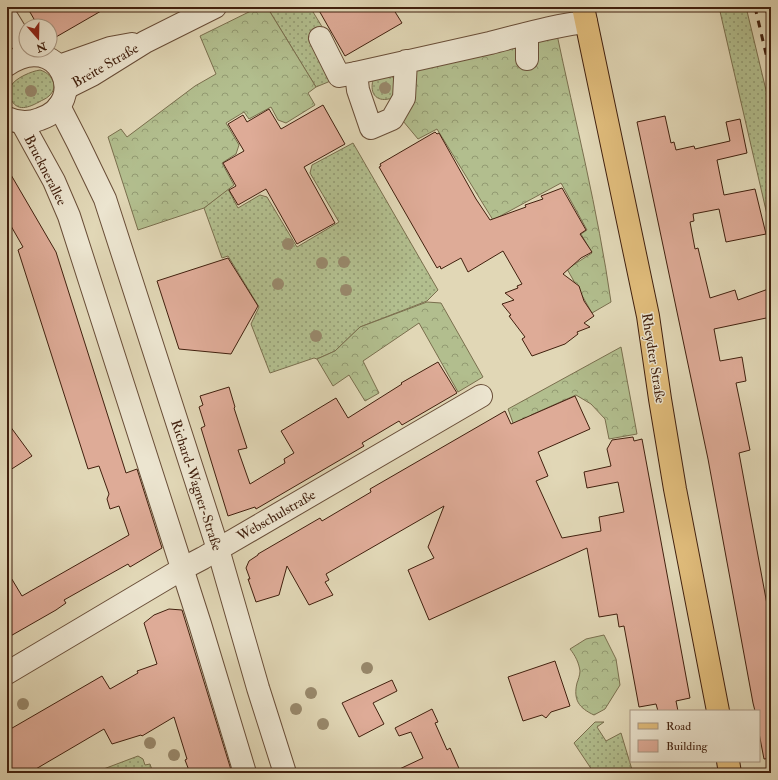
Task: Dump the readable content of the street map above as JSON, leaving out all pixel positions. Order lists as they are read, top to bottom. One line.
{"streets":{"main road":["Rheydter Straße"],"street":["Breite Straße","Brucknerallee","Richard-Wagner-Straße","Webschulstraße"]},"crossings":[["Breite Straße","Brucknerallee"],["Breite Straße","Richard-Wagner-Straße"],["Brucknerallee","Webschulstraße"],["Richard-Wagner-Straße","Webschulstraße"]],"legend":["Road","Building"],"north":"bottom"}
